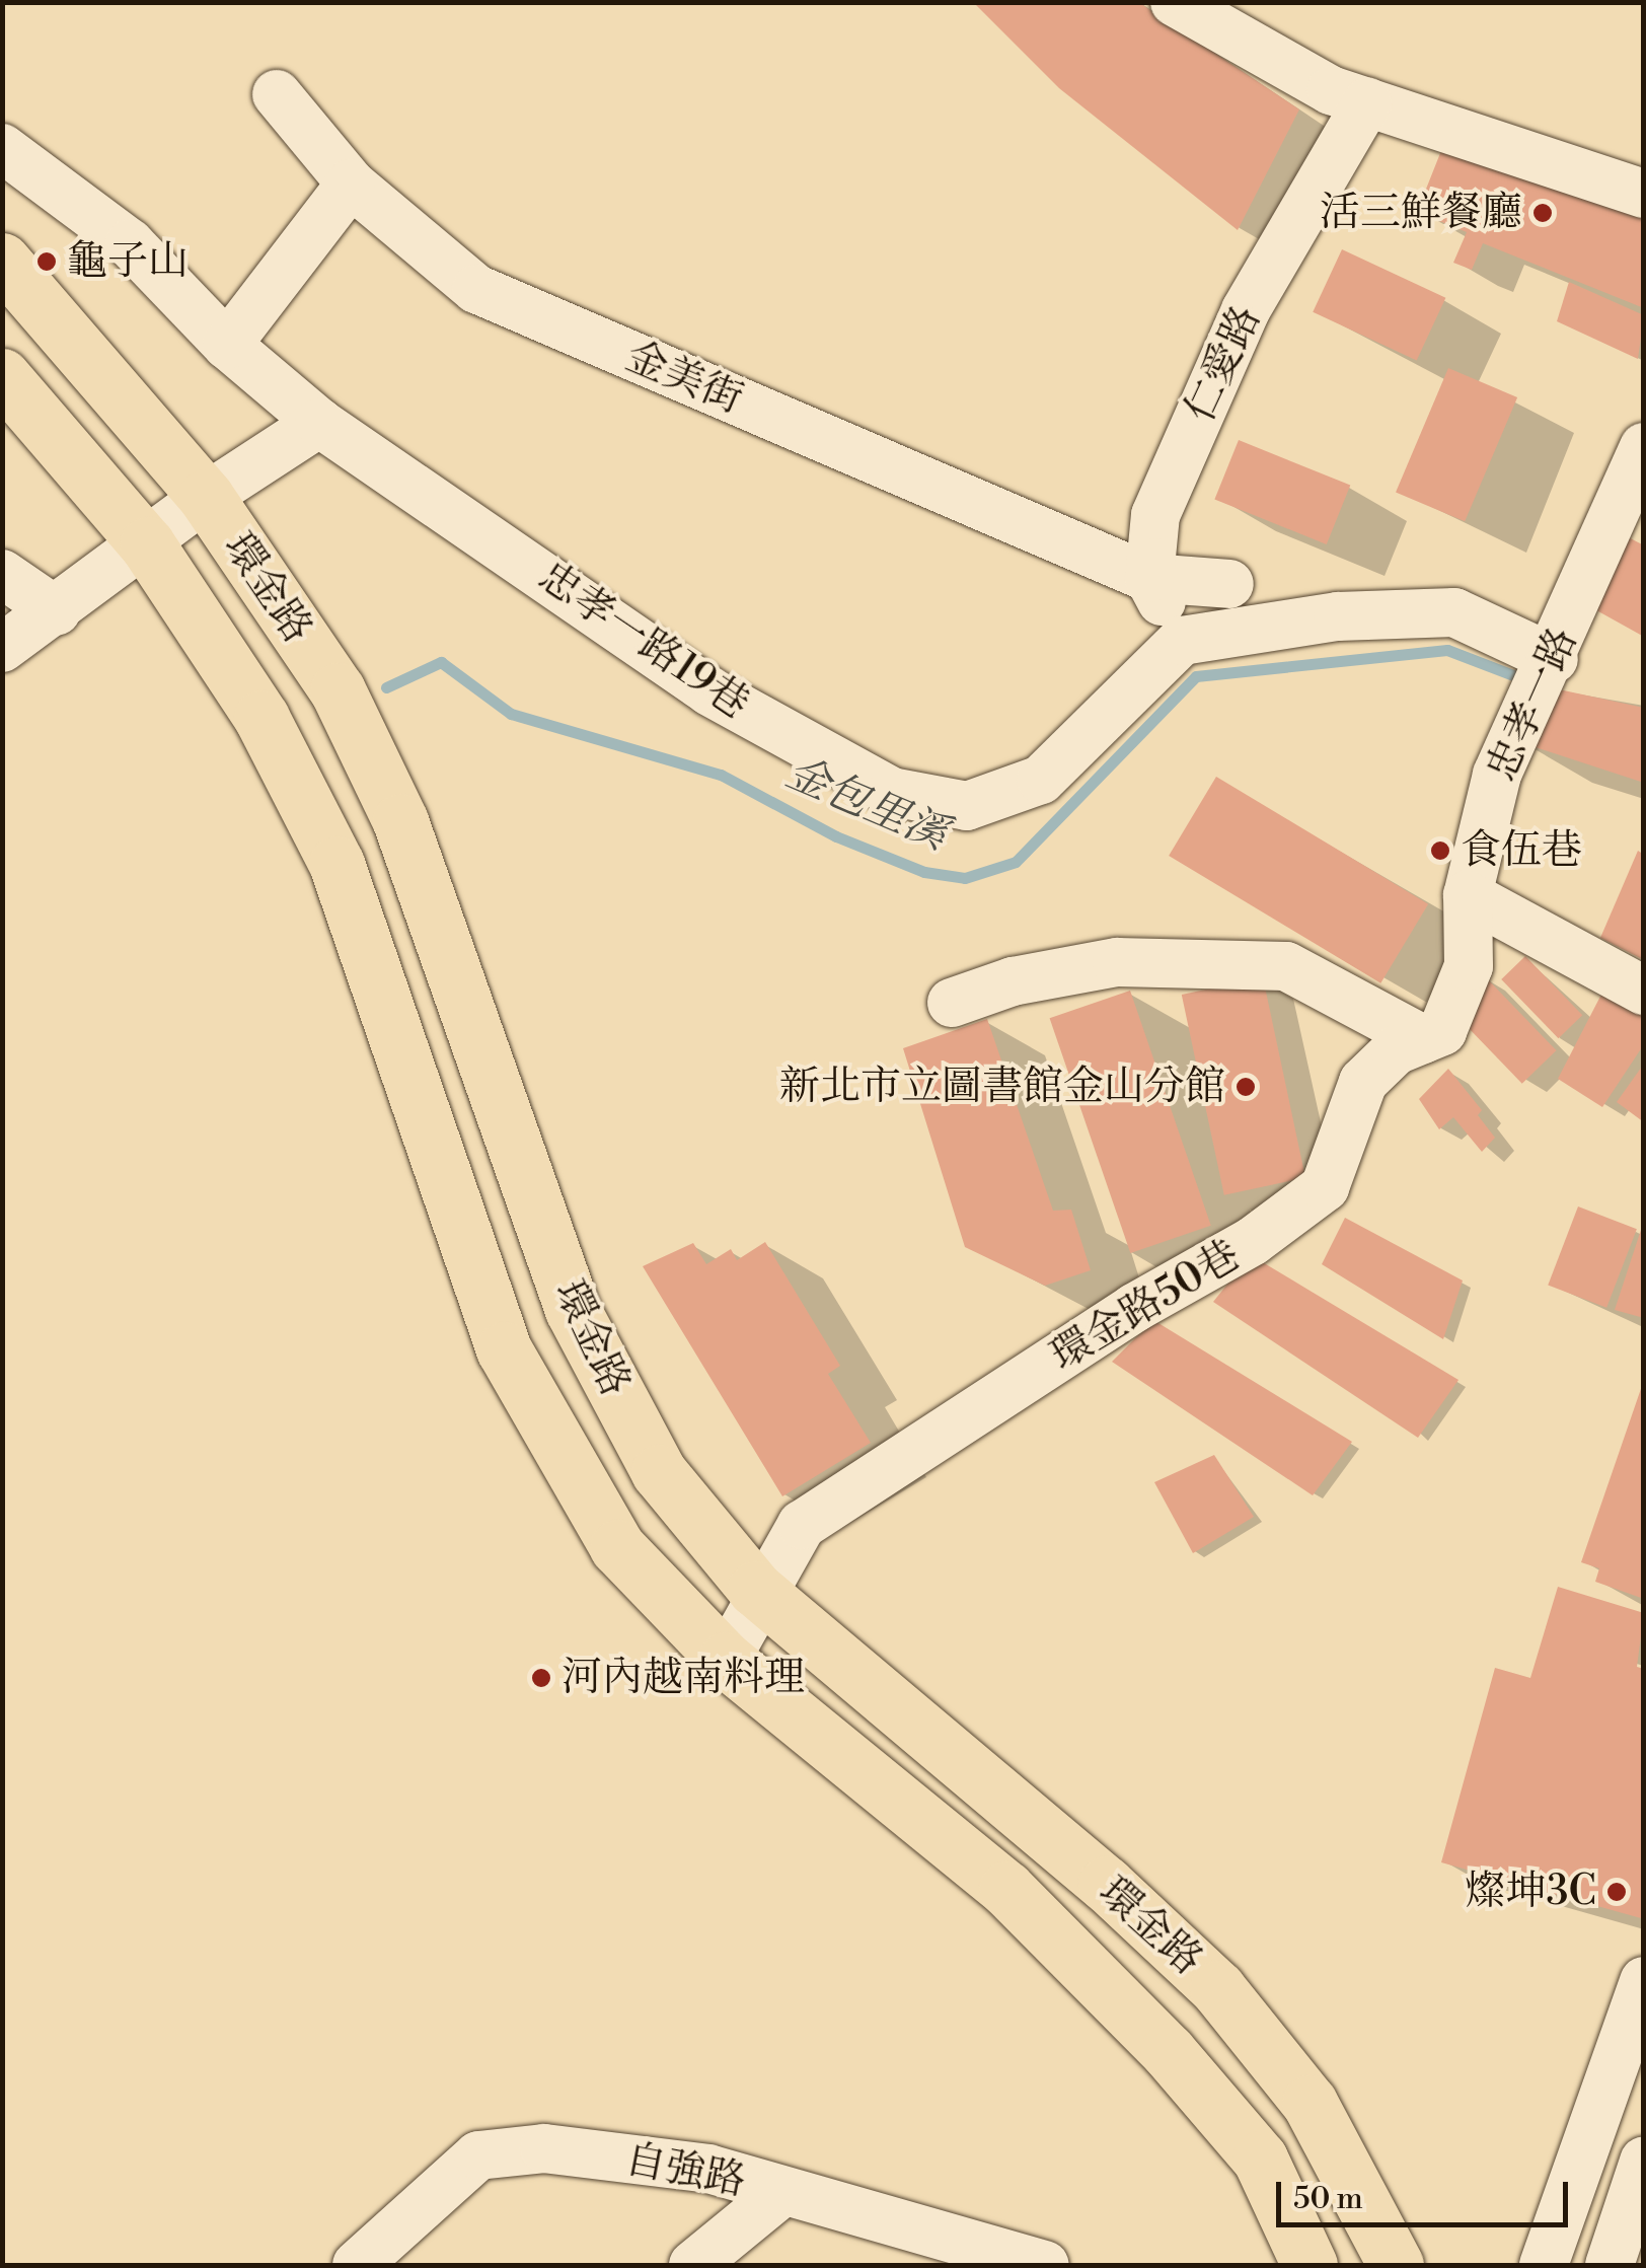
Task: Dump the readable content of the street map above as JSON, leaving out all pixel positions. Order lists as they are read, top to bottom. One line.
{"streets":{"main road":["環金路"],"street":["仁愛路","金美街","忠孝一路19巷","忠孝一路","環金路50巷","自強路"]},"crossings":[["仁愛路","金美街"],["環金路","環金路50巷"],["忠孝一路","環金路50巷"]],"water":["金包里溪"],"places":["活三鮮餐廳","龜子山","食伍巷","新北市立圖書館金山分館","河內越南料理","燦坤3C"],"scale_bar":"50 m"}
